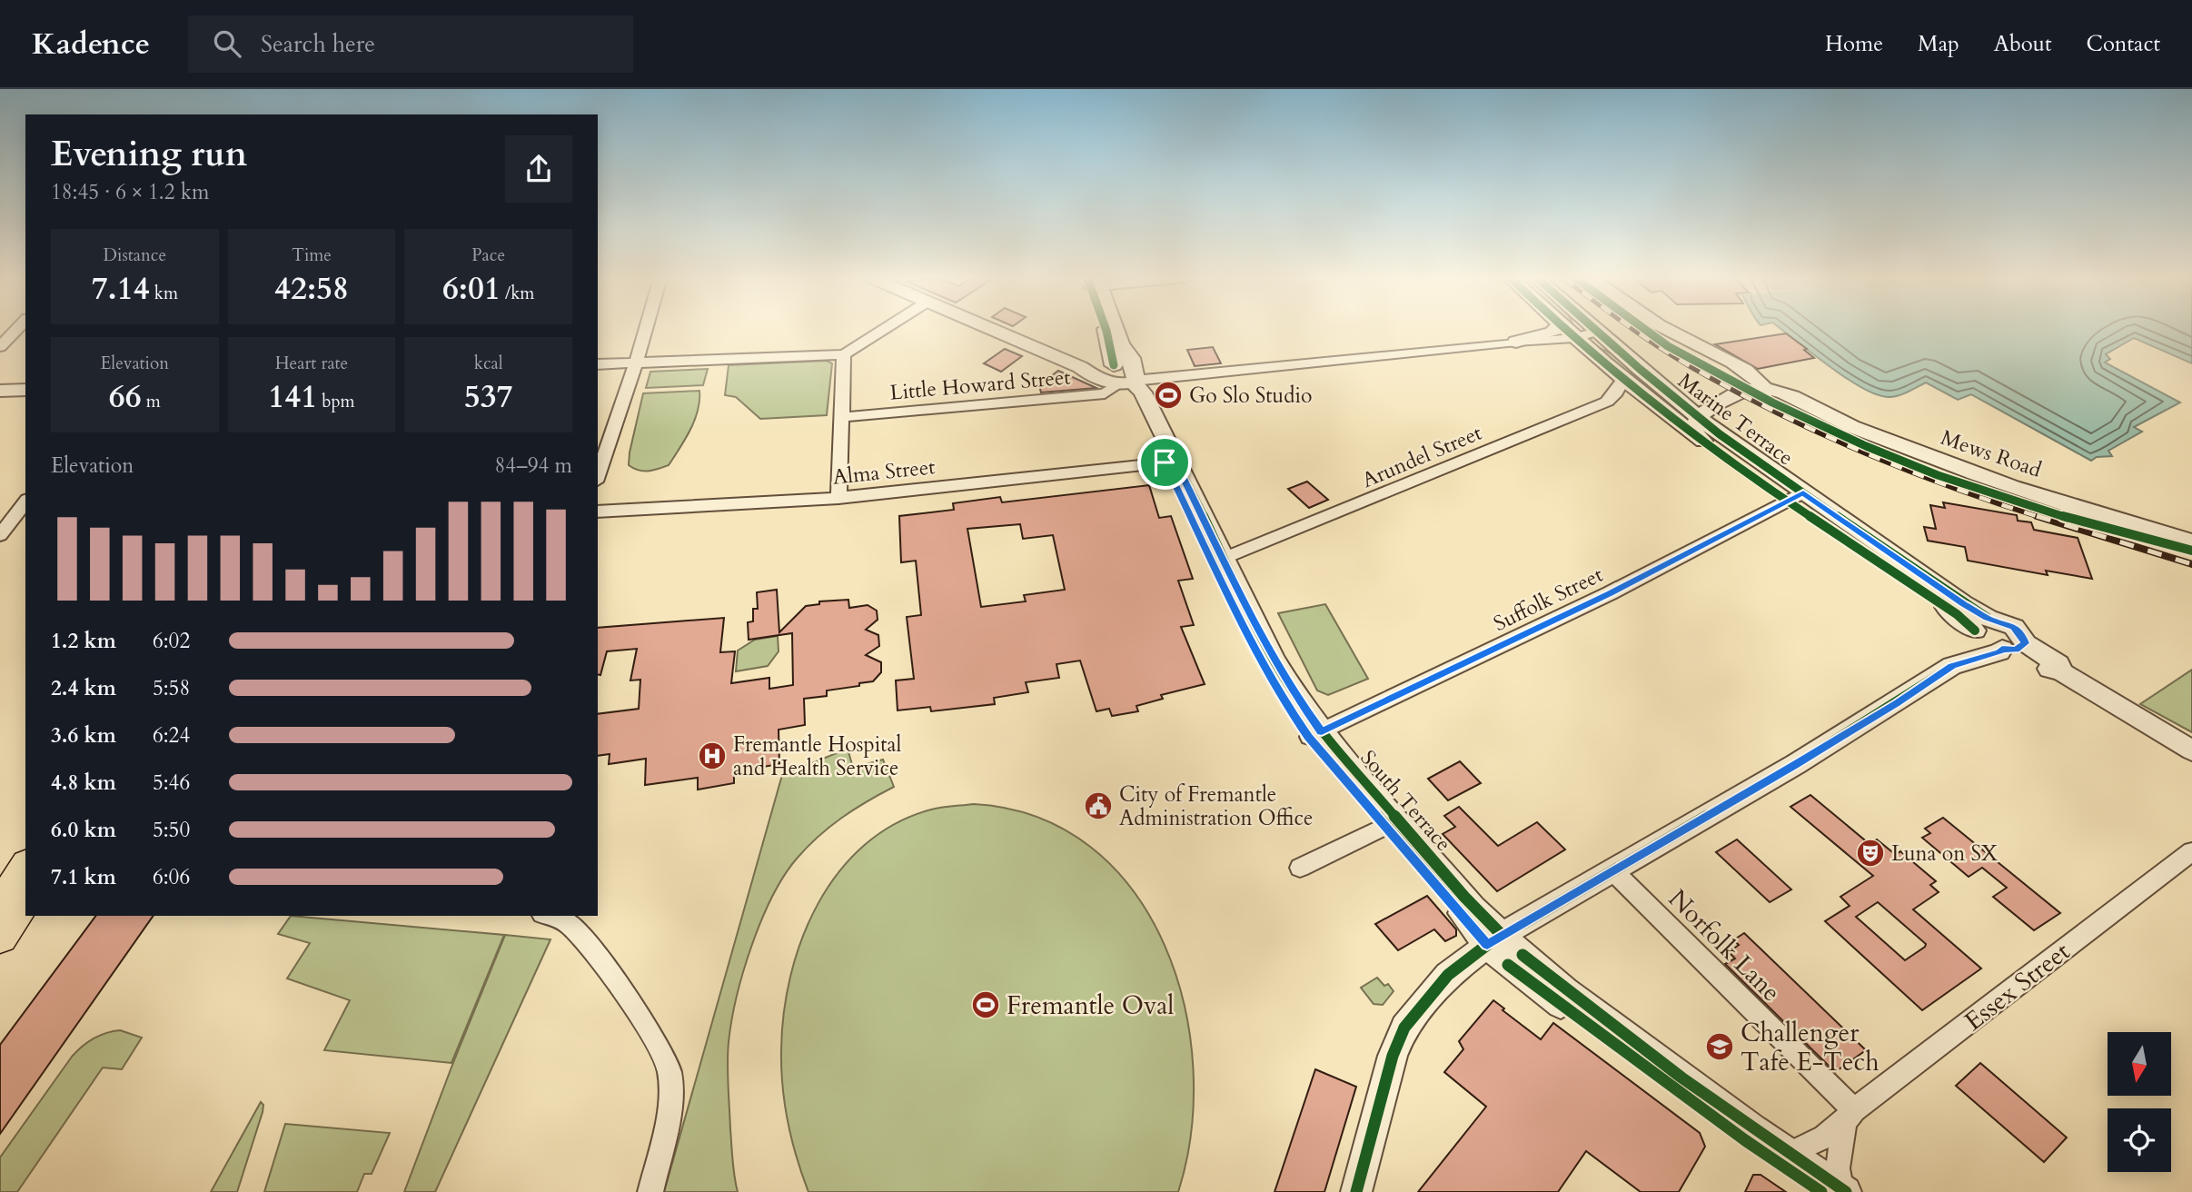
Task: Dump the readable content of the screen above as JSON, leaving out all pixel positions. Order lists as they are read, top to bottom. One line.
{"streets":{"street":["Little Howard Street","Marine Terrace","Mews Road","Arundel Street","Alma Street","Suffolk Street","South Terrace","Norfolk Lane","Essex Street"]},"crossings":[["Little Howard Street","South Terrace"],["Marine Terrace","Arundel Street"],["Marine Terrace","Suffolk Street"],["Arundel Street","South Terrace"],["Alma Street","South Terrace"],["Suffolk Street","South Terrace"],["South Terrace","Essex Street"],["Norfolk Lane","Essex Street"]],"places":{"sports":["Go Slo Studio","Fremantle Oval"],"hospital":["Fremantle Hospital and Health Service"],"public building":["City of Fremantle Administration Office"],"theatre":["Luna on SX"],"school or university":["Challenger Tafe E-Tech"]},"north":"bottom","page":{"header":"Kadence","search":"Search here","nav":["Home","Map","About","Contact"],"heading":["Evening run","18:45 · 6 × 1.2 km"],"stats":[["Distance","7.14 km"],["Time","42:58"],["Pace","6:01 /km"],["Elevation","66 m"],["Heart rate","141 bpm"],["kcal","537"]],"chart":["Elevation","84–94 m"],"list":[{"name":"1.2 km","note":"6:02"},{"name":"2.4 km","note":"5:58"},{"name":"3.6 km","note":"6:24"},{"name":"4.8 km","note":"5:46"},{"name":"6.0 km","note":"5:50"},{"name":"7.1 km","note":"6:06"}]}}
